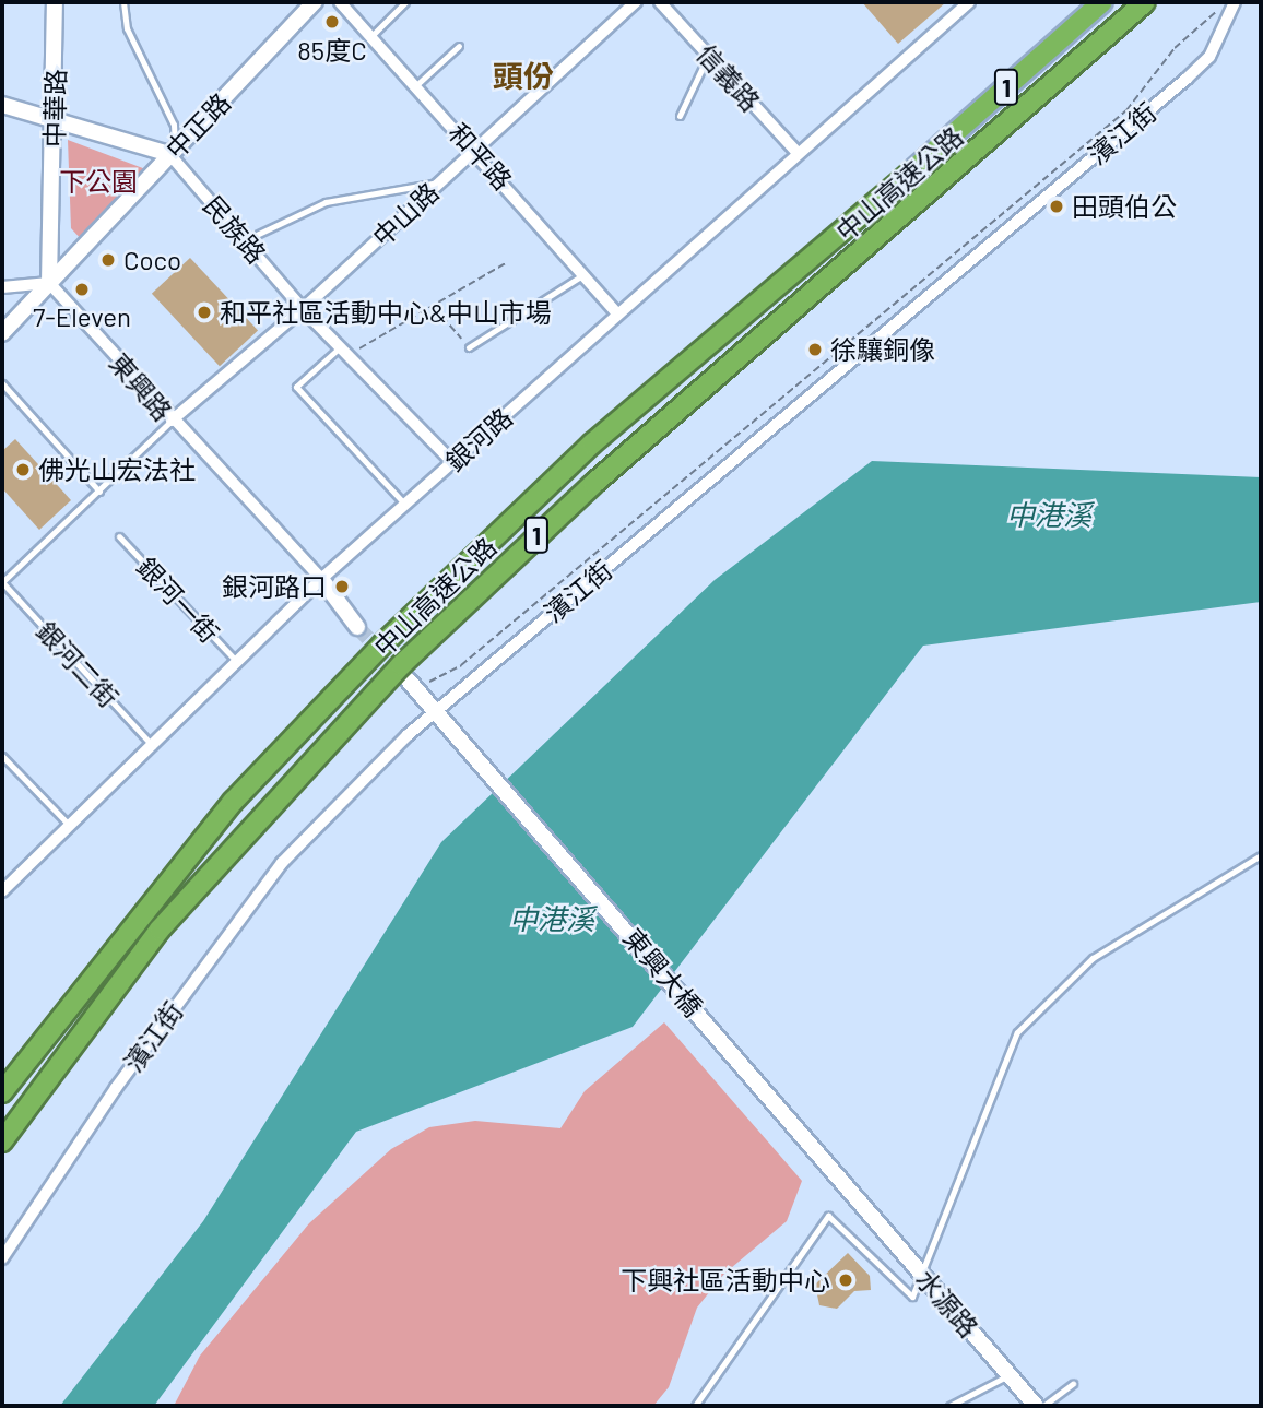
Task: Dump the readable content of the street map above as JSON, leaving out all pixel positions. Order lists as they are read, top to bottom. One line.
{"streets":{"highway":["1","中山高速公路"],"street":["信義路","中華路","中正路","濱江街","和平路","中山路","民族路","東興路","銀河路","東興大橋","水源路"],"lane":["銀河一街","銀河二街"]},"crossings":[["信義路","銀河路"],["中華路","中正路"],["中華路","東興路"],["中正路","民族路"],["中正路","東興路"],["濱江街","東興大橋"],["和平路","中山路"],["和平路","銀河路"],["中山路","民族路"],["中山路","東興路"],["民族路","銀河路"],["東興路","銀河路"],["銀河路","銀河一街"],["銀河路","銀河二街"],["東興大橋","水源路"]],"districts":["頭份"],"water":["中港溪"],"parks":["下公園"],"places":["85度C","田頭伯公","Coco","7-Eleven","和平社區活動中心&中山市場","徐驤銅像","佛光山宏法社","銀河路口","下興社區活動中心"]}
